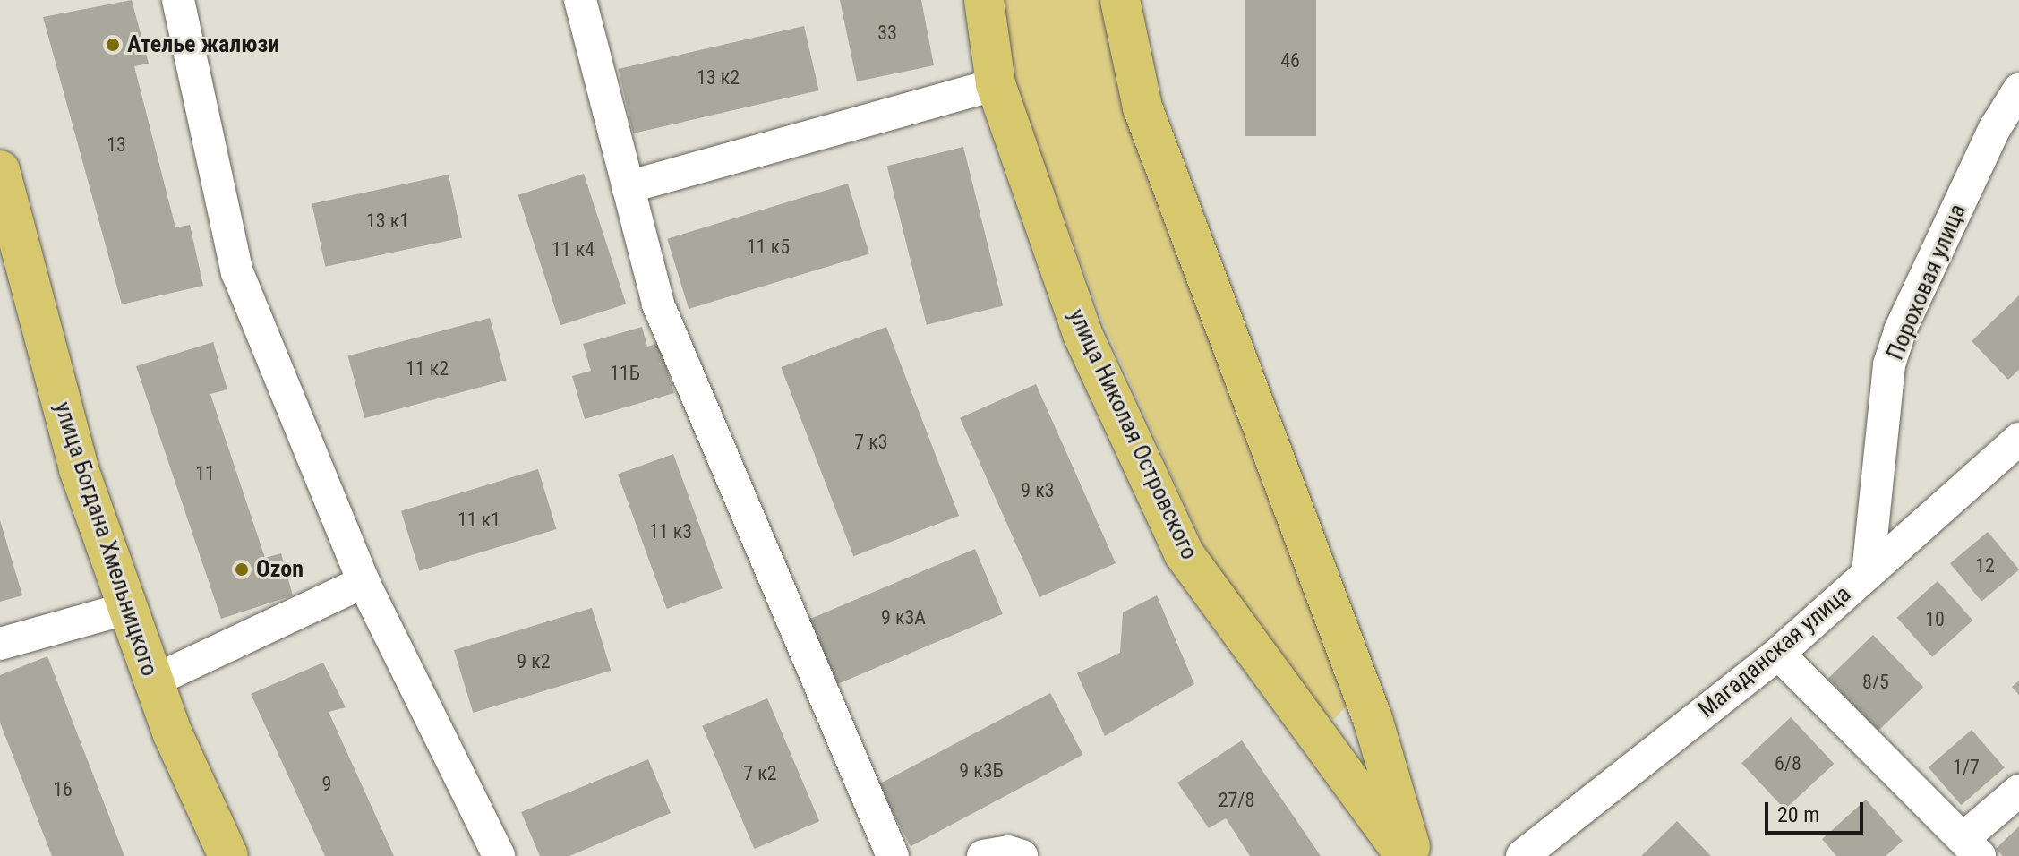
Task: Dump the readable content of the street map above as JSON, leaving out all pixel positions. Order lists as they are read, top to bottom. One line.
{"streets":{"main road":["улица Николая Островского","улица Богдана Хмельницкого"],"street":["Пороховая улица","Магаданская улица"]},"crossings":[["Пороховая улица","Магаданская улица"]],"places":["Ателье жалюзи","Ozon"],"house_numbers":["33","46","13 к2","13","13 к1","11 к5","11 к4","11 к2","11Б","7 к3","11","9 к3","11 к1","11 к3","12","9 к3А","10","9 к2","8/5","6/8","1/7","9 к3Б","7 к2","9","16","27/8"],"scale_bar":"20 m"}
